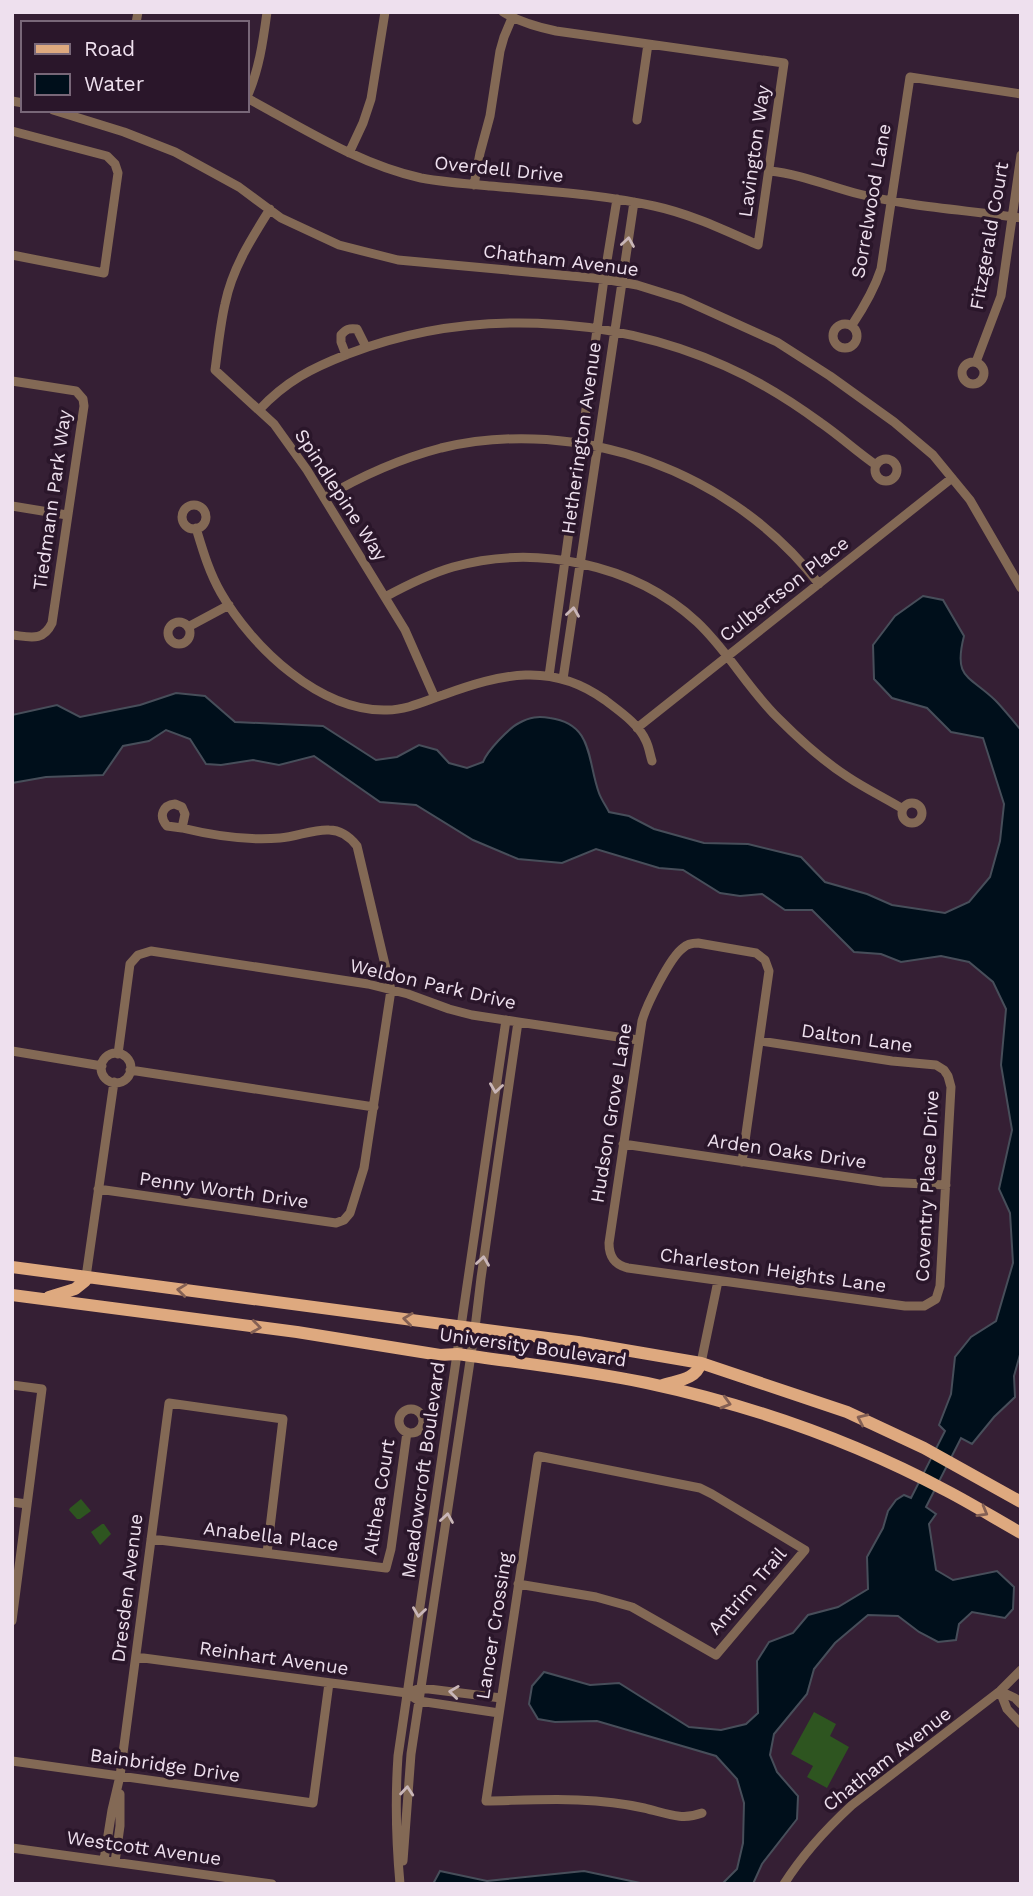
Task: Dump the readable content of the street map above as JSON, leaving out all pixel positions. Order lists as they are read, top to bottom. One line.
{"streets":{"main road":["University Boulevard"],"street":["Lavington Way","Overdell Drive","Sorrelwood Lane","Fitzgerald Court","Chatham Avenue","Hetherington Avenue","Spindlepine Way","Tiedmann Park Way","Culbertson Place","Weldon Park Drive","Dalton Lane","Hudson Grove Lane","Arden Oaks Drive","Coventry Place Drive","Penny Worth Drive","Charleston Heights Lane","Meadowcroft Boulevard","Althea Court","Anabella Place","Dresden Avenue","Antrim Trail","Lancer Crossing","Reinhart Avenue","Bainbridge Drive","Westcott Avenue"]},"crossings":[["Lavington Way","Overdell Drive"],["Overdell Drive","Hetherington Avenue"],["Chatham Avenue","Hetherington Avenue"],["Chatham Avenue","Spindlepine Way"],["Chatham Avenue","Culbertson Place"],["Weldon Park Drive","Hudson Grove Lane"],["Weldon Park Drive","Meadowcroft Boulevard"],["Dalton Lane","Hudson Grove Lane"],["Dalton Lane","Coventry Place Drive"],["Hudson Grove Lane","Arden Oaks Drive"],["Hudson Grove Lane","Charleston Heights Lane"],["Arden Oaks Drive","Coventry Place Drive"],["Coventry Place Drive","Charleston Heights Lane"],["University Boulevard","Meadowcroft Boulevard"],["Meadowcroft Boulevard","Reinhart Avenue"],["Althea Court","Anabella Place"],["Anabella Place","Dresden Avenue"],["Dresden Avenue","Reinhart Avenue"],["Dresden Avenue","Bainbridge Drive"],["Dresden Avenue","Westcott Avenue"],["Antrim Trail","Lancer Crossing"],["Lancer Crossing","Reinhart Avenue"],["Reinhart Avenue","Bainbridge Drive"]],"legend":["Road","Water"]}
